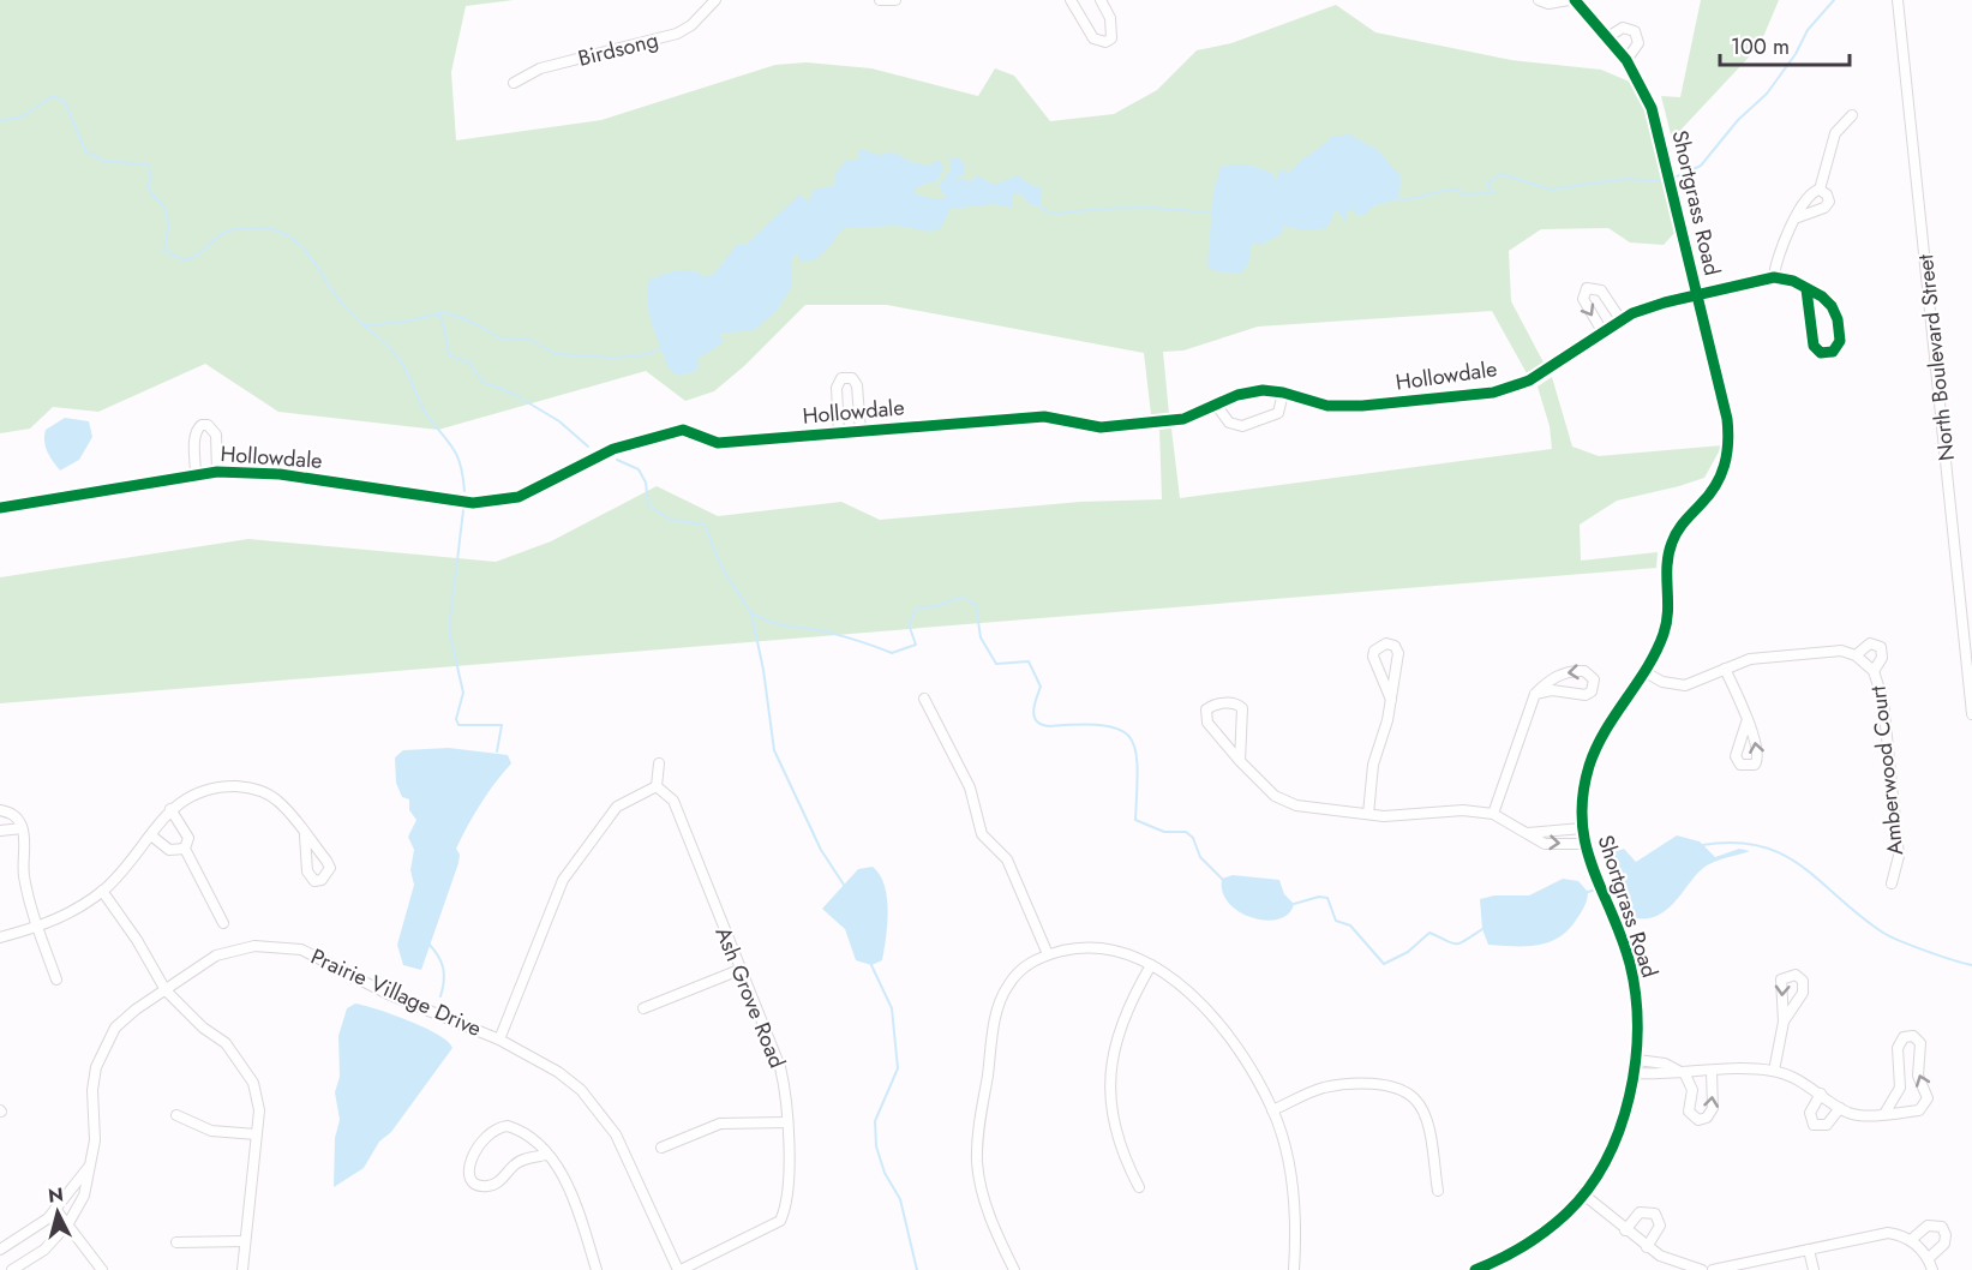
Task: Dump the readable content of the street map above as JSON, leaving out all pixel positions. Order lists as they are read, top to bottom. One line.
{"streets":{"street":["Birdsong","Shortgrass Road","North Boulevard Street","Hollowdale","Amberwood Court","Prairie Village Drive","Ash Grove Road"]},"crossings":[["Shortgrass Road","Hollowdale"],["Prairie Village Drive","Ash Grove Road"]],"scale_bar":"100 m","north":"top"}
